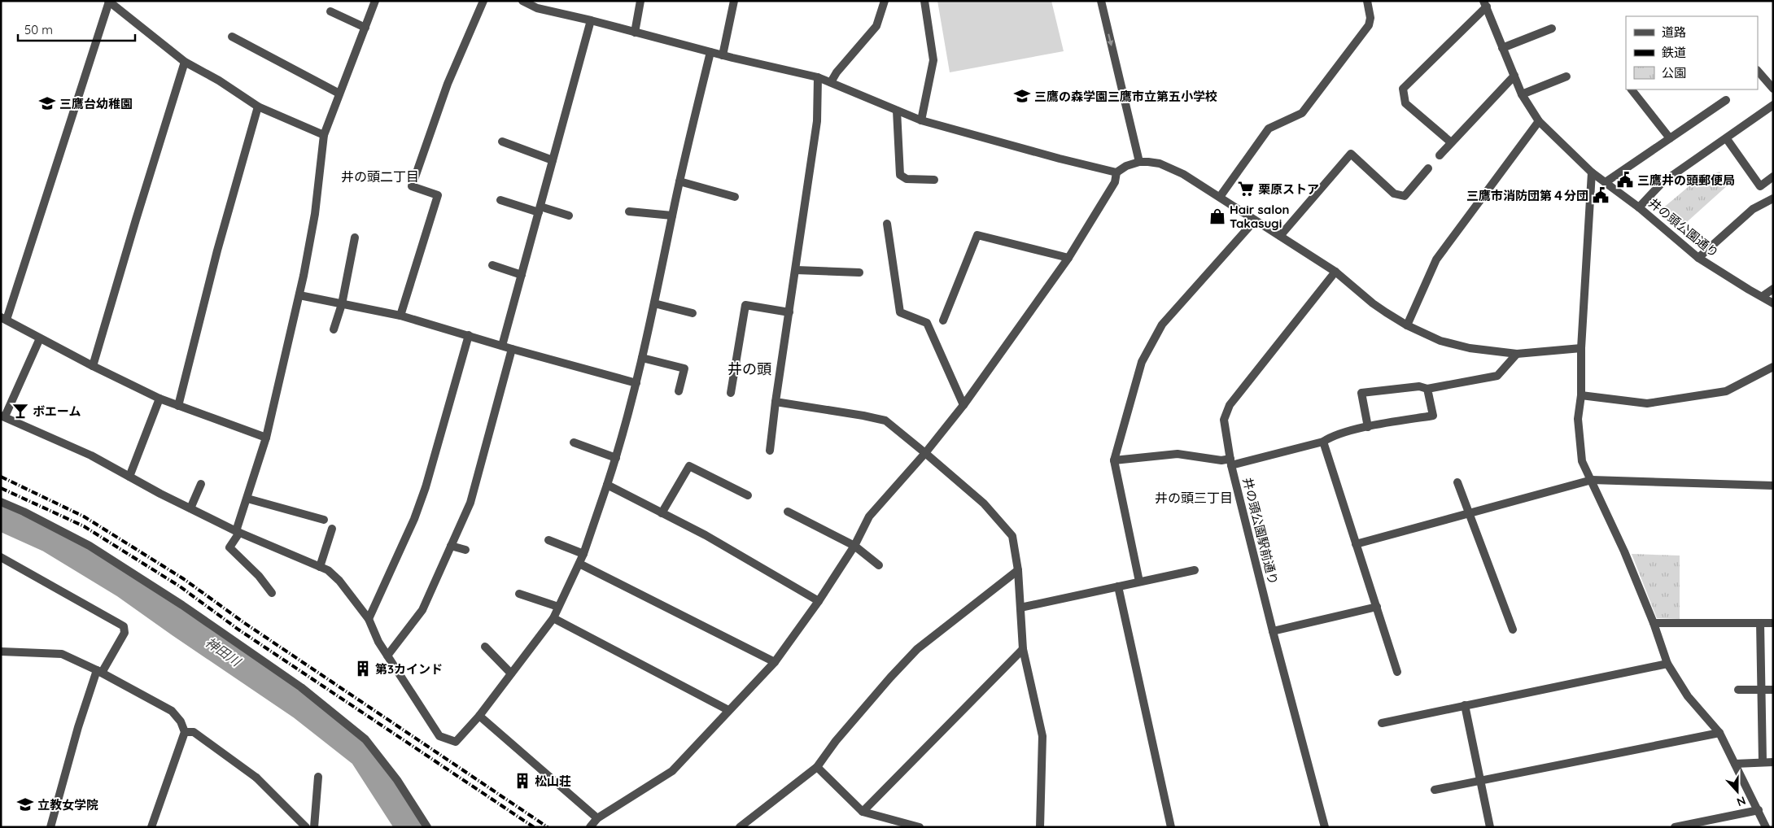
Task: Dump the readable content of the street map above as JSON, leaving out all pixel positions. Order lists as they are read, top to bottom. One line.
{"streets":{"street":["井の頭公園通り","井の頭公園駅前通り"]},"districts":["井の頭二丁目","井の頭","井の頭三丁目"],"water":["神田川"],"places":{"school or university":["三鷹の森学園三鷹市立第五小学校","三鷹台幼稚園","立教女学院"],"public building":["三鷹井の頭郵便局","三鷹市消防団第４分団"],"supermarket":["栗原ストア"],"shop":["Hair salon Takasugi"],"bar":["ボエーム"],"building":["第3カインド","松山荘"]},"legend":["道路","鉄道","公園"],"scale_bar":"50 m","north":"bottom"}
